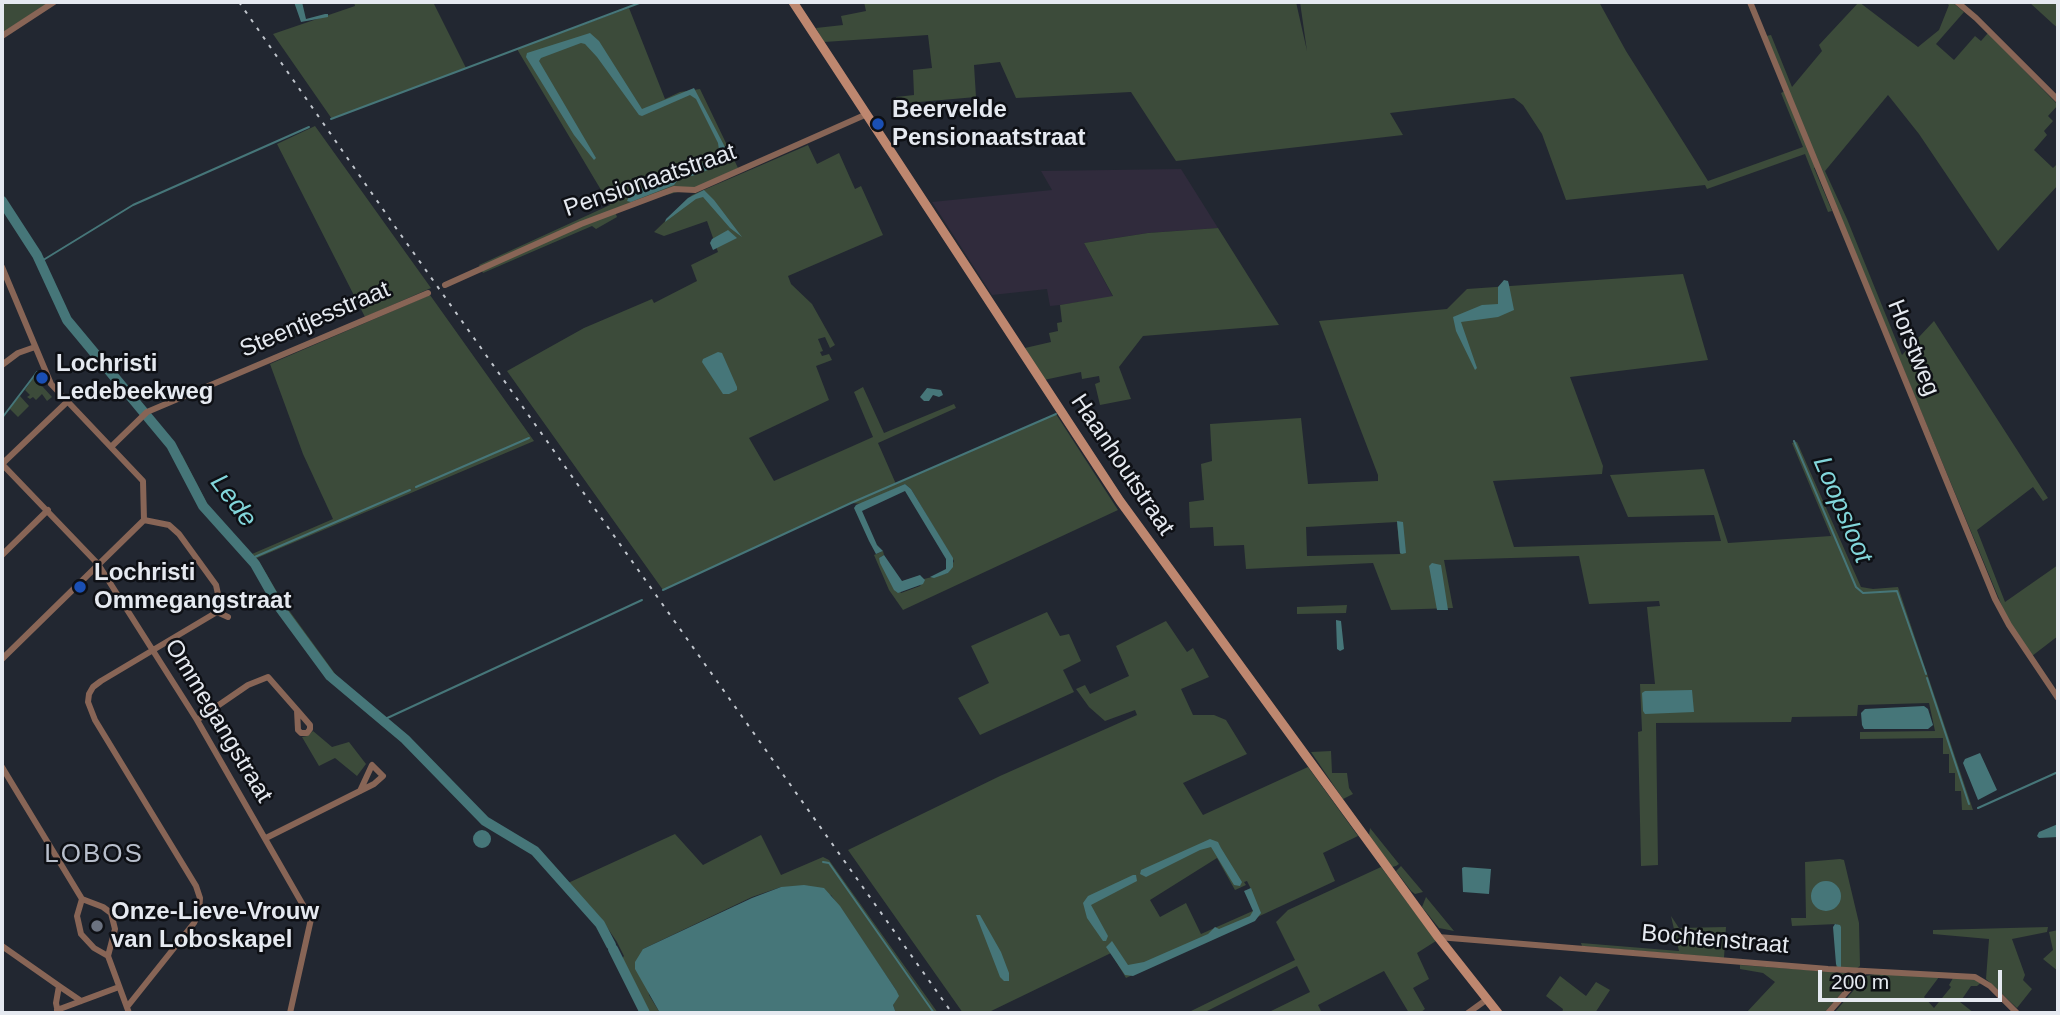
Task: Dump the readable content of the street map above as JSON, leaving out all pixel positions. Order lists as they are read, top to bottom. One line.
{"streets":{"street":["Pensionaatstraat","Steentjesstraat","Horstweg","Haanhoutstraat","Ommegangstraat","Bochtenstraat"]},"crossings":[["Pensionaatstraat","Haanhoutstraat"],["Haanhoutstraat","Bochtenstraat"]],"districts":["LOBOS"],"water":["Lede","Loopsloot"],"places":["Beervelde Pensionaatstraat","Lochristi Ledebeekweg","Lochristi Ommegangstraat","Onze-Lieve-Vrouw van Loboskapel"],"scale_bar":"200 m"}
